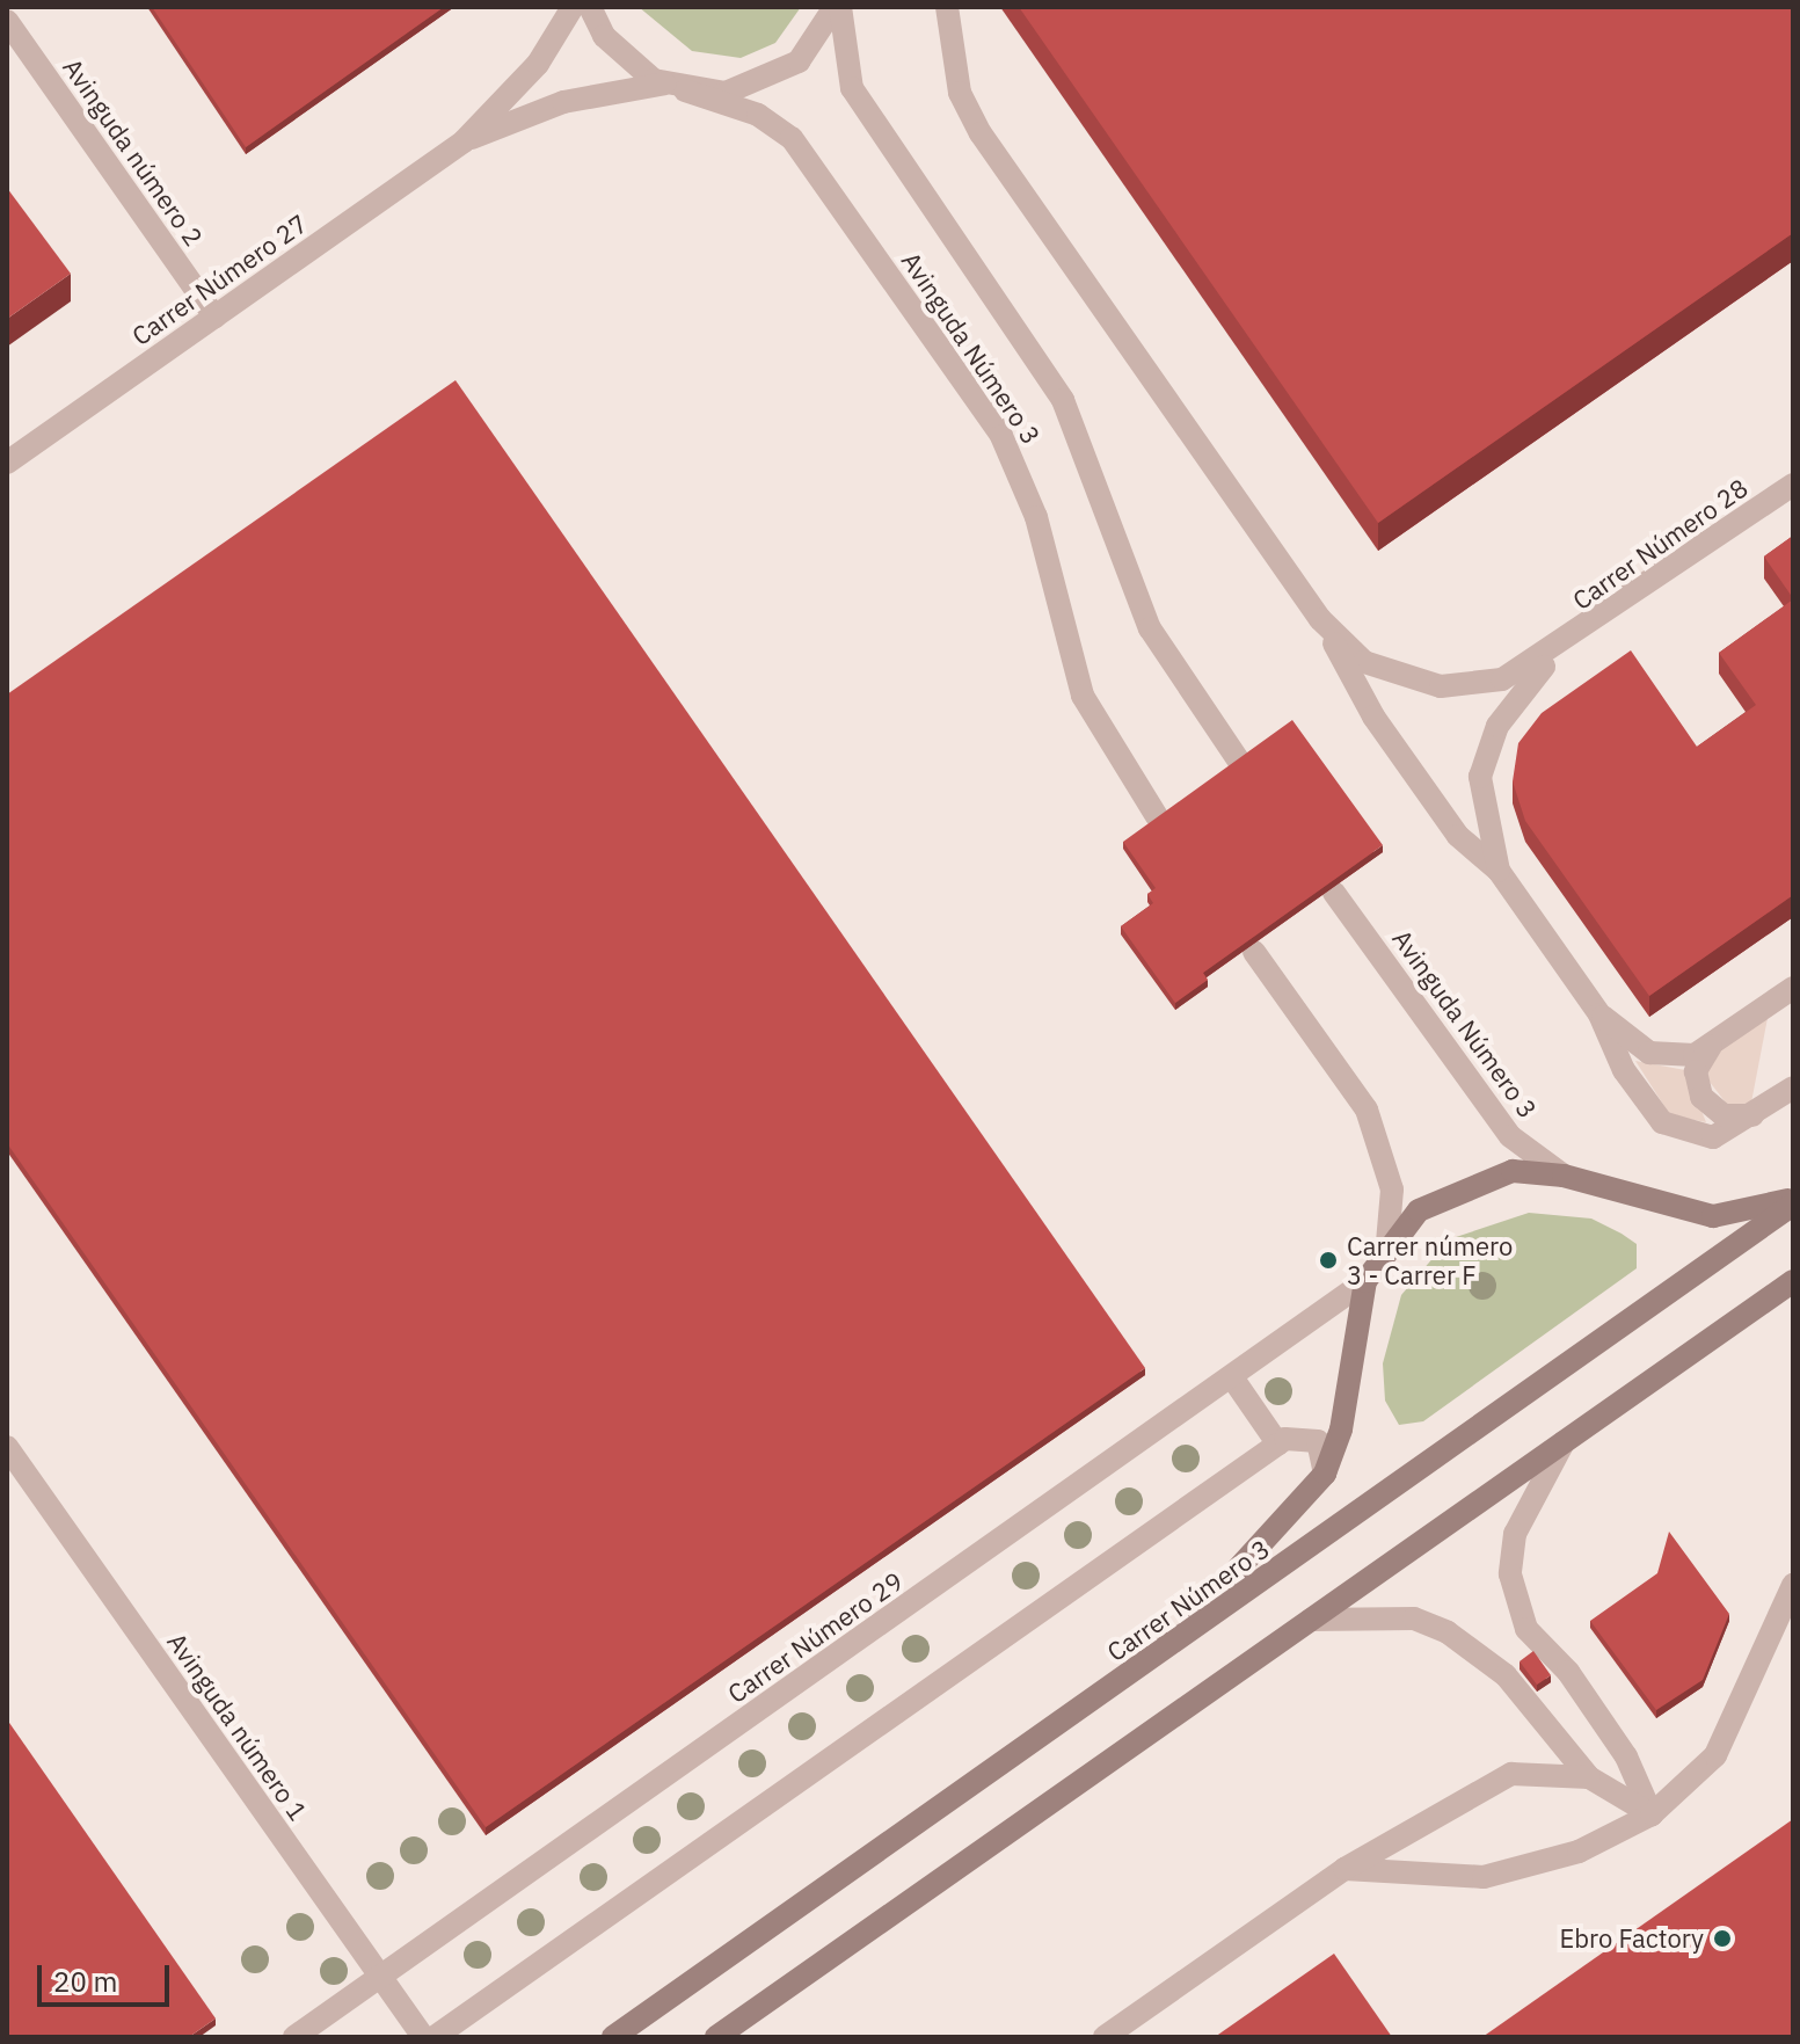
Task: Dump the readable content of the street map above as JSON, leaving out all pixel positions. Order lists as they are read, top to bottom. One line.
{"streets":{"main road":["Carrer Número 3"],"street":["Avinguda número 2","Carrer Número 27","Avinguda Número 3","Carrer Número 28","Carrer Número 29","Avinguda número 1"]},"crossings":[["Avinguda número 2","Carrer Número 27"],["Carrer Número 27","Avinguda Número 3"],["Carrer Número 29","Avinguda número 1"]],"places":["Carrer número 3 - Carrer F","Ebro Factory"],"scale_bar":"20 m"}
